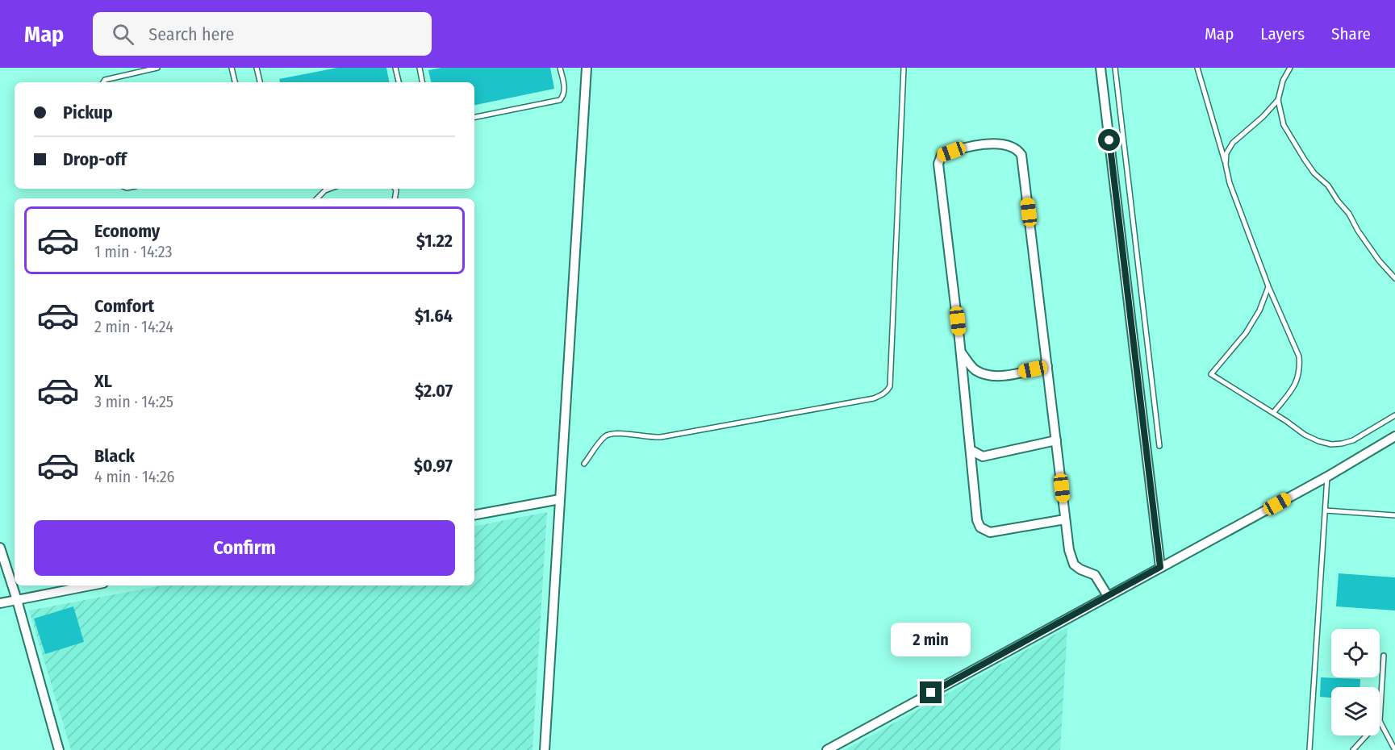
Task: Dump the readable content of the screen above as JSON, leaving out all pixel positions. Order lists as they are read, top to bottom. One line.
{"page":{"header":"Map","search":"Search here","nav":["Map","Layers","Share"],"banner":["Pickup","Drop-off"],"list":[{"name":"Economy","note":"1 min · 14:23","value":"$1.22"},{"name":"Comfort","note":"2 min · 14:24","value":"$1.64"},{"name":"XL","note":"3 min · 14:25","value":"$2.07"},{"name":"Black","note":"4 min · 14:26","value":"$0.97"}],"buttons":"Confirm","bubble":"2 min"}}
